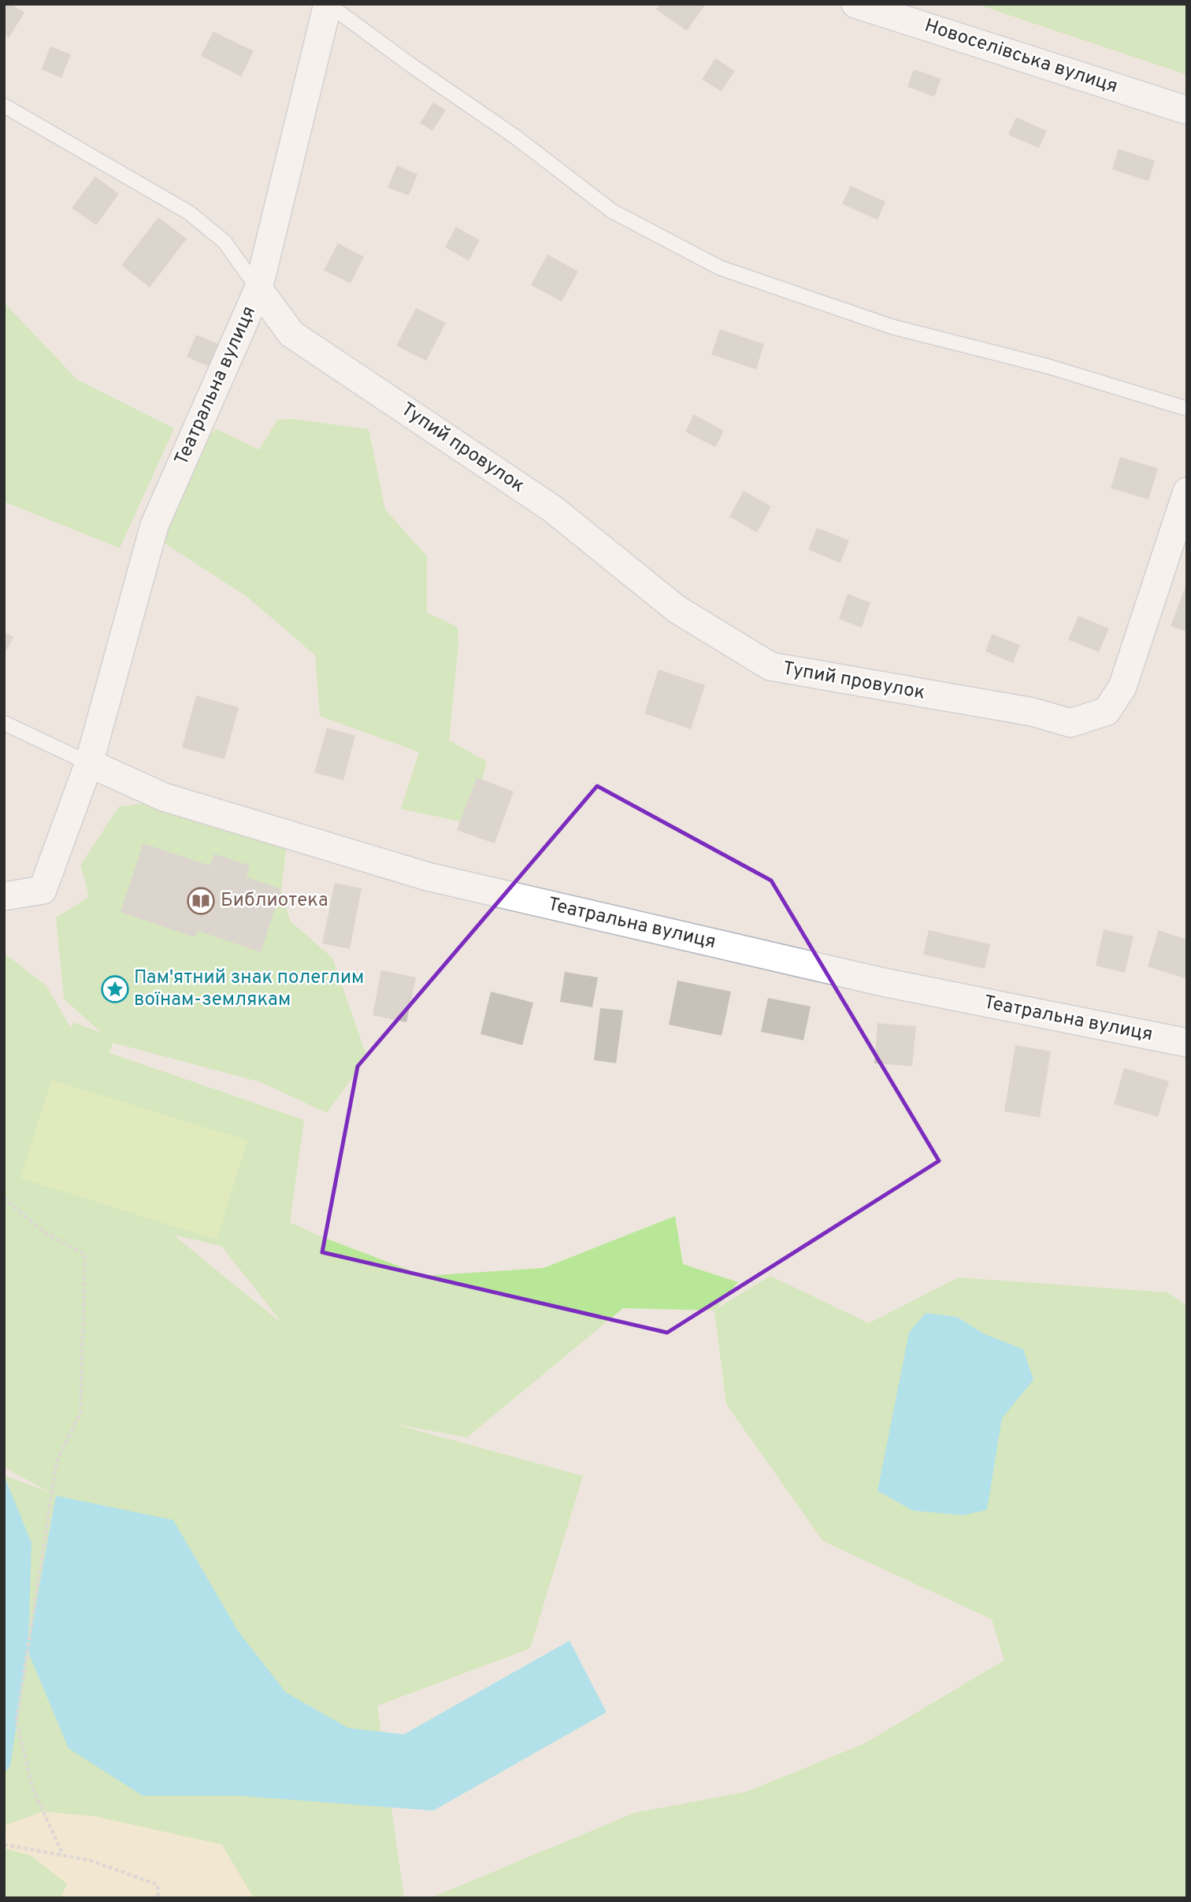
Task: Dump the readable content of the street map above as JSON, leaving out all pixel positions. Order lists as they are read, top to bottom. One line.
{"streets":{"street":["Новоселівська вулиця","Театральна вулиця","Тупий провулок"]},"crossings":[["Театральна вулиця","Тупий провулок"]],"places":{"library":["Библиотека"],"place":["Пам'ятний знак полеглим воїнам-землякам"]}}
